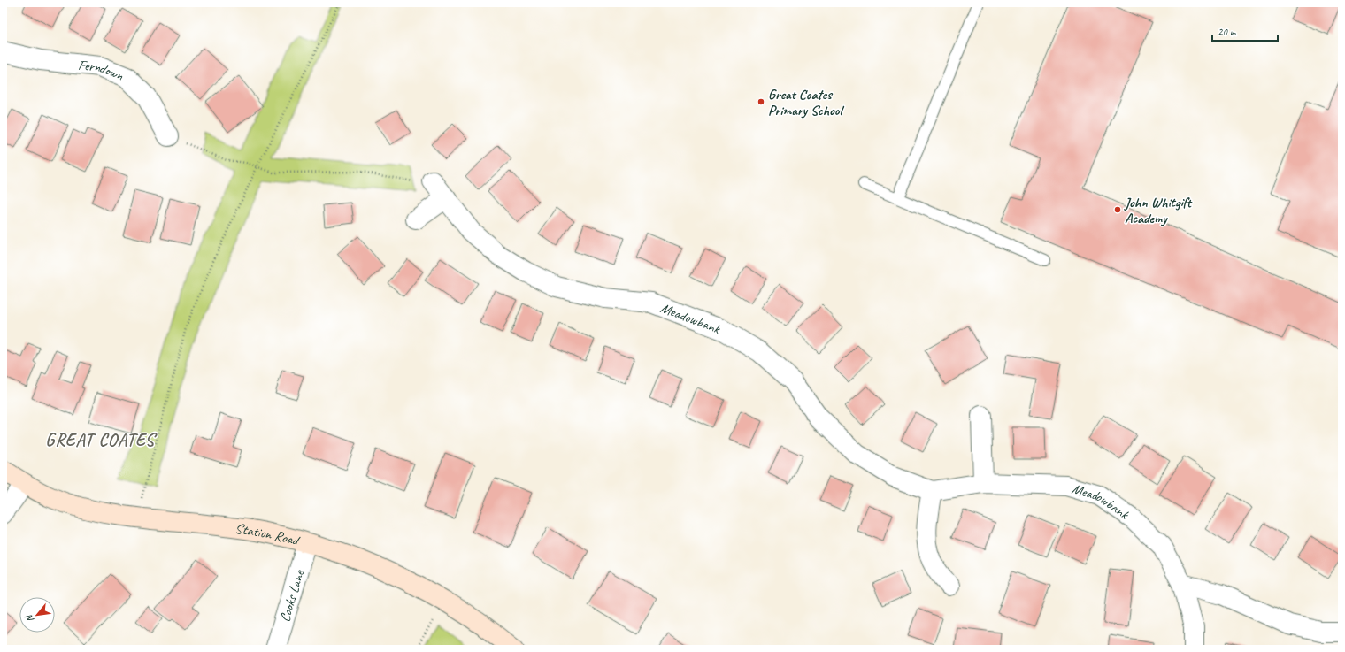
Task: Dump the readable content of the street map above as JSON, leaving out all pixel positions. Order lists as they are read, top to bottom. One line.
{"streets":{"street":["Ferndown","Meadowbank","Station Road","Cooks Lane"]},"crossings":[["Station Road","Cooks Lane"]],"districts":["GREAT COATES"],"places":["Great Coates Primary School","John Whitgift Academy"],"scale_bar":"20 m","north":"bottom left"}
